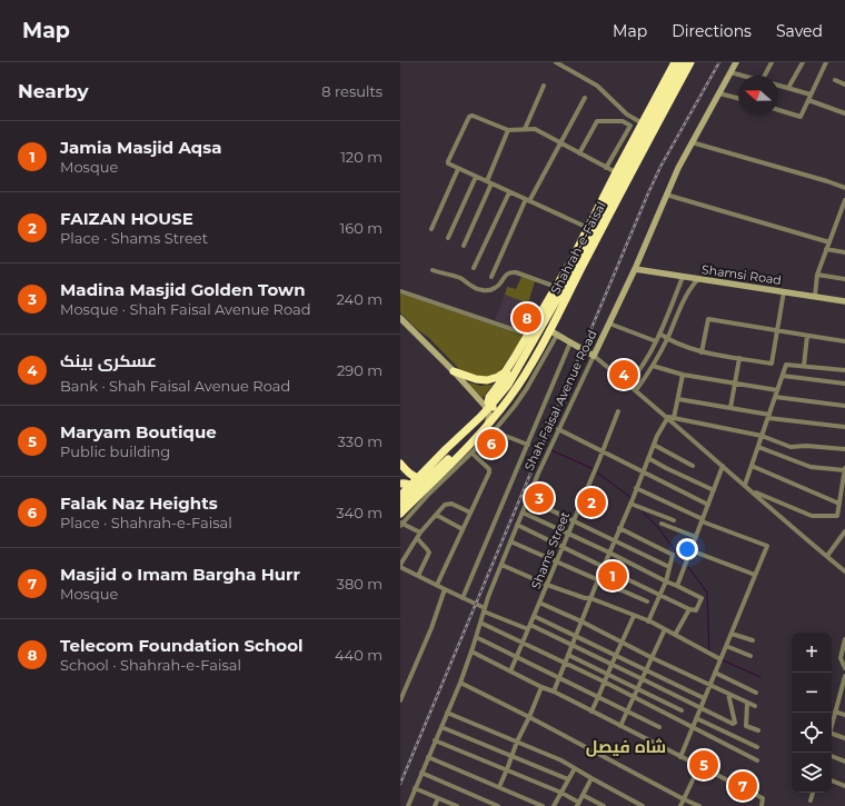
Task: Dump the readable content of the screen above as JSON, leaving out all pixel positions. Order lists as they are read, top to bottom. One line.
{"streets":{"highway":["Shahrah-e-Faisal"],"street":["Shamsi Road","Shah Faisal Avenue Road","Shams Street"]},"crossings":[["Shamsi Road","Shah Faisal Avenue Road"]],"districts":["شاہ فیصل"],"north":"left","page":{"header":"Map","nav":["Map","Directions","Saved"],"heading":["Nearby","8 results"],"list":[{"mark":"1","name":"Jamia Masjid Aqsa","note":"Mosque","value":"120 m"},{"mark":"2","name":"FAIZAN HOUSE","note":"Place · Shams Street","value":"160 m"},{"mark":"3","name":"Madina Masjid Golden Town","note":"Mosque · Shah Faisal Avenue Road","value":"240 m"},{"mark":"4","name":"عسکری بینک","note":"Bank · Shah Faisal Avenue Road","value":"290 m"},{"mark":"5","name":"Maryam Boutique","note":"Public building","value":"330 m"},{"mark":"6","name":"Falak Naz Heights","note":"Place · Shahrah-e-Faisal","value":"340 m"},{"mark":"7","name":"Masjid o Imam Bargha Hurr","note":"Mosque","value":"380 m"},{"mark":"8","name":"Telecom Foundation School","note":"School · Shahrah-e-Faisal","value":"440 m"}],"pins":["8","4","6","3","2","1","5","7"],"map_buttons":["+","−"]}}
